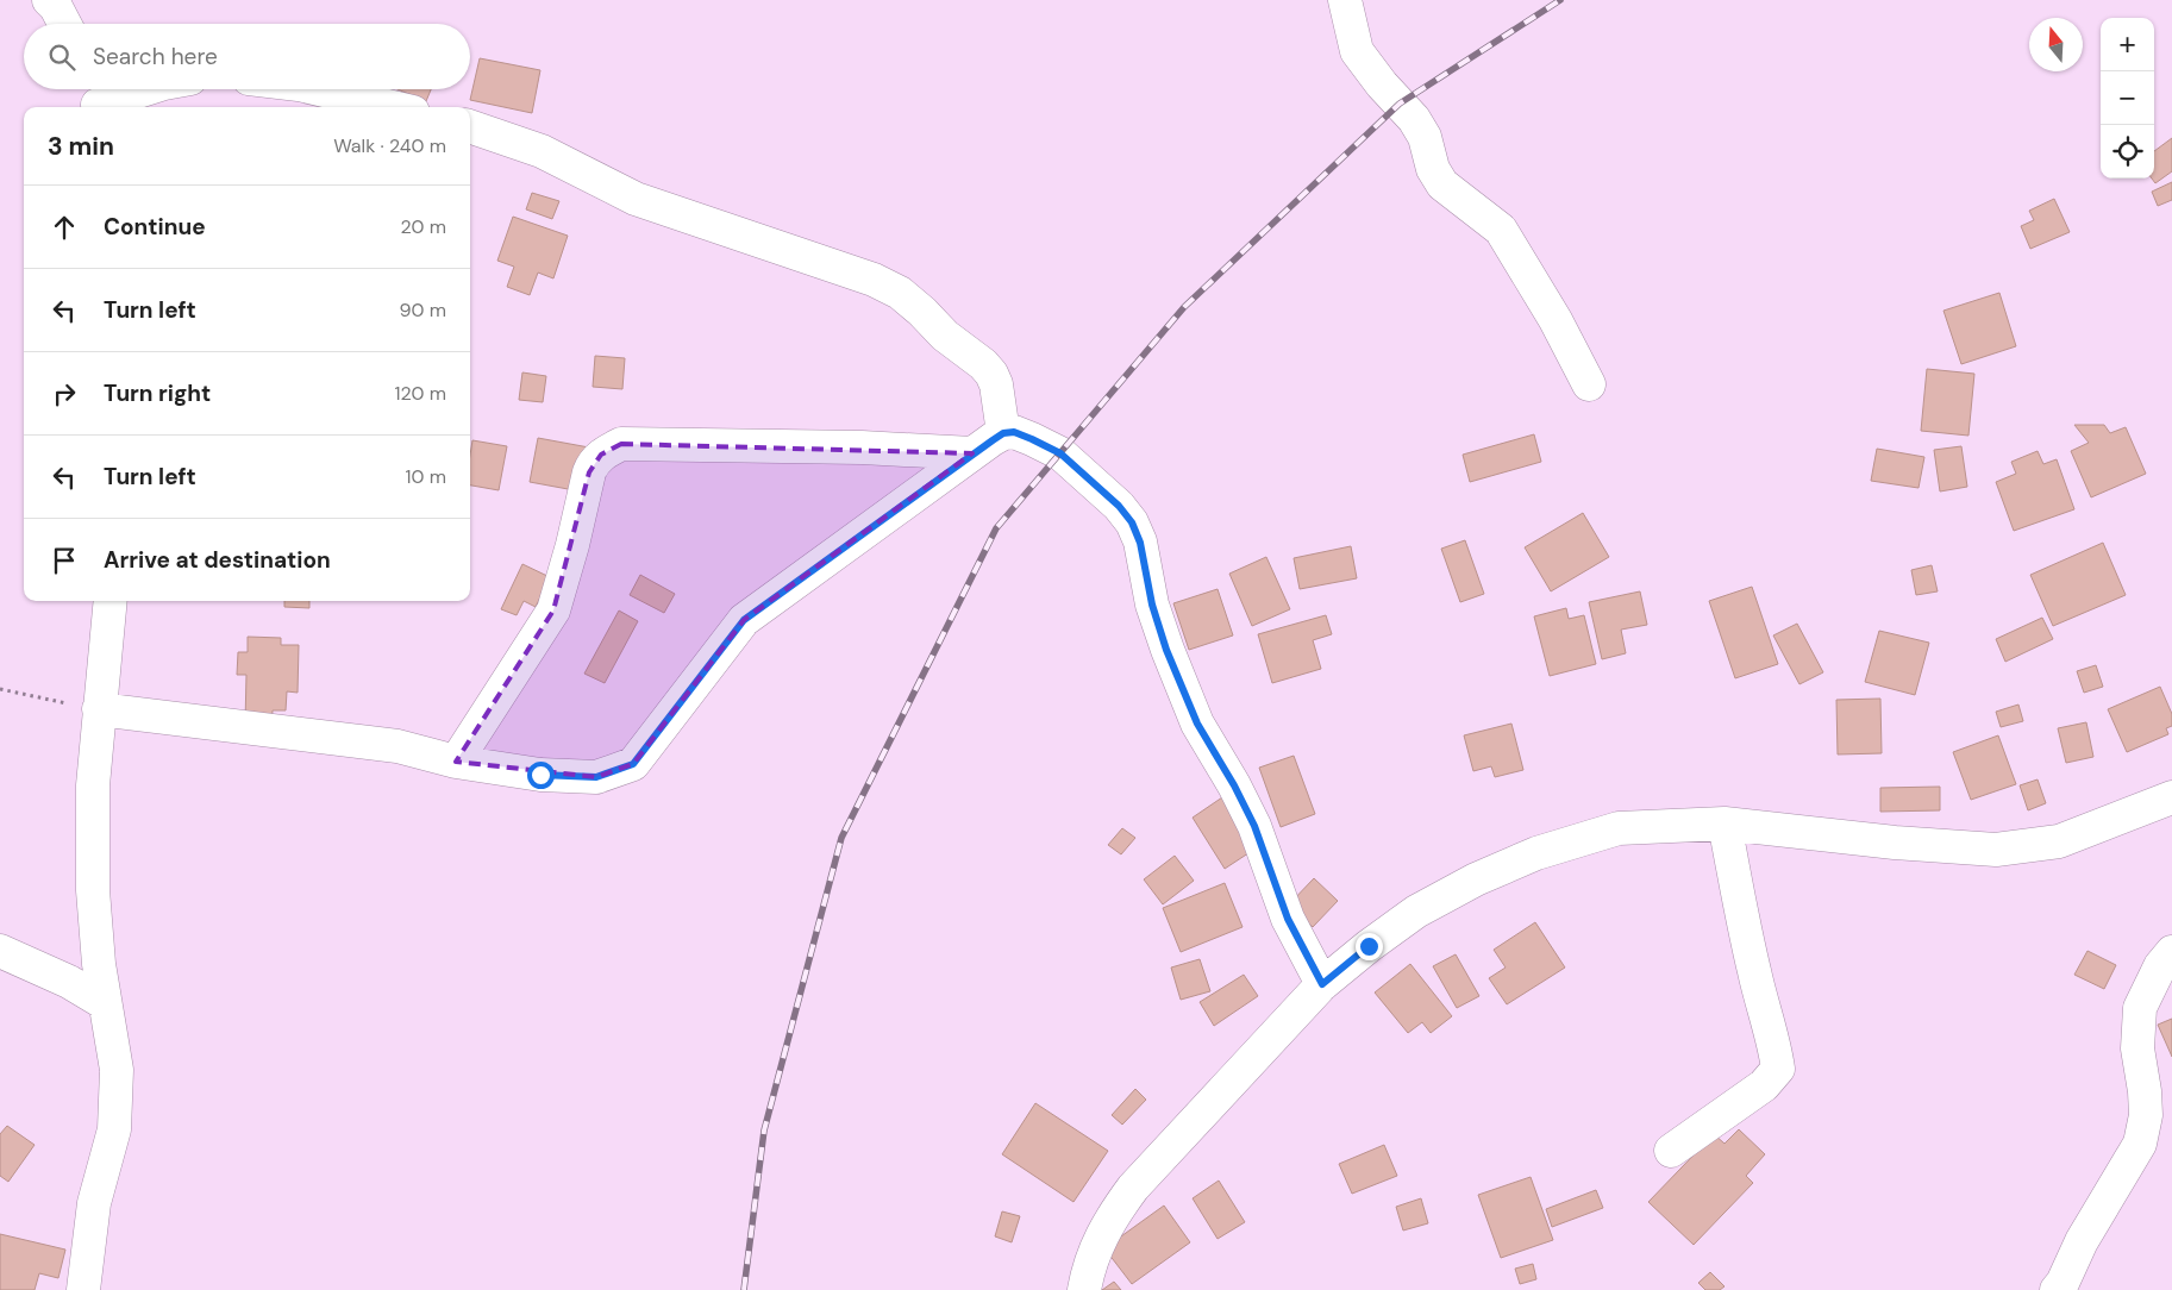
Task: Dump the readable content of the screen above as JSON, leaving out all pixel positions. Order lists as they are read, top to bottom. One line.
{"north":"top","page":{"map_buttons":["+","−"],"search":"Search here","heading":["3 min","Walk · 240 m"],"list":[["Continue","20 m"],["Turn left","90 m"],["Turn right","120 m"],["Turn left","10 m"],"Arrive at destination"]}}
